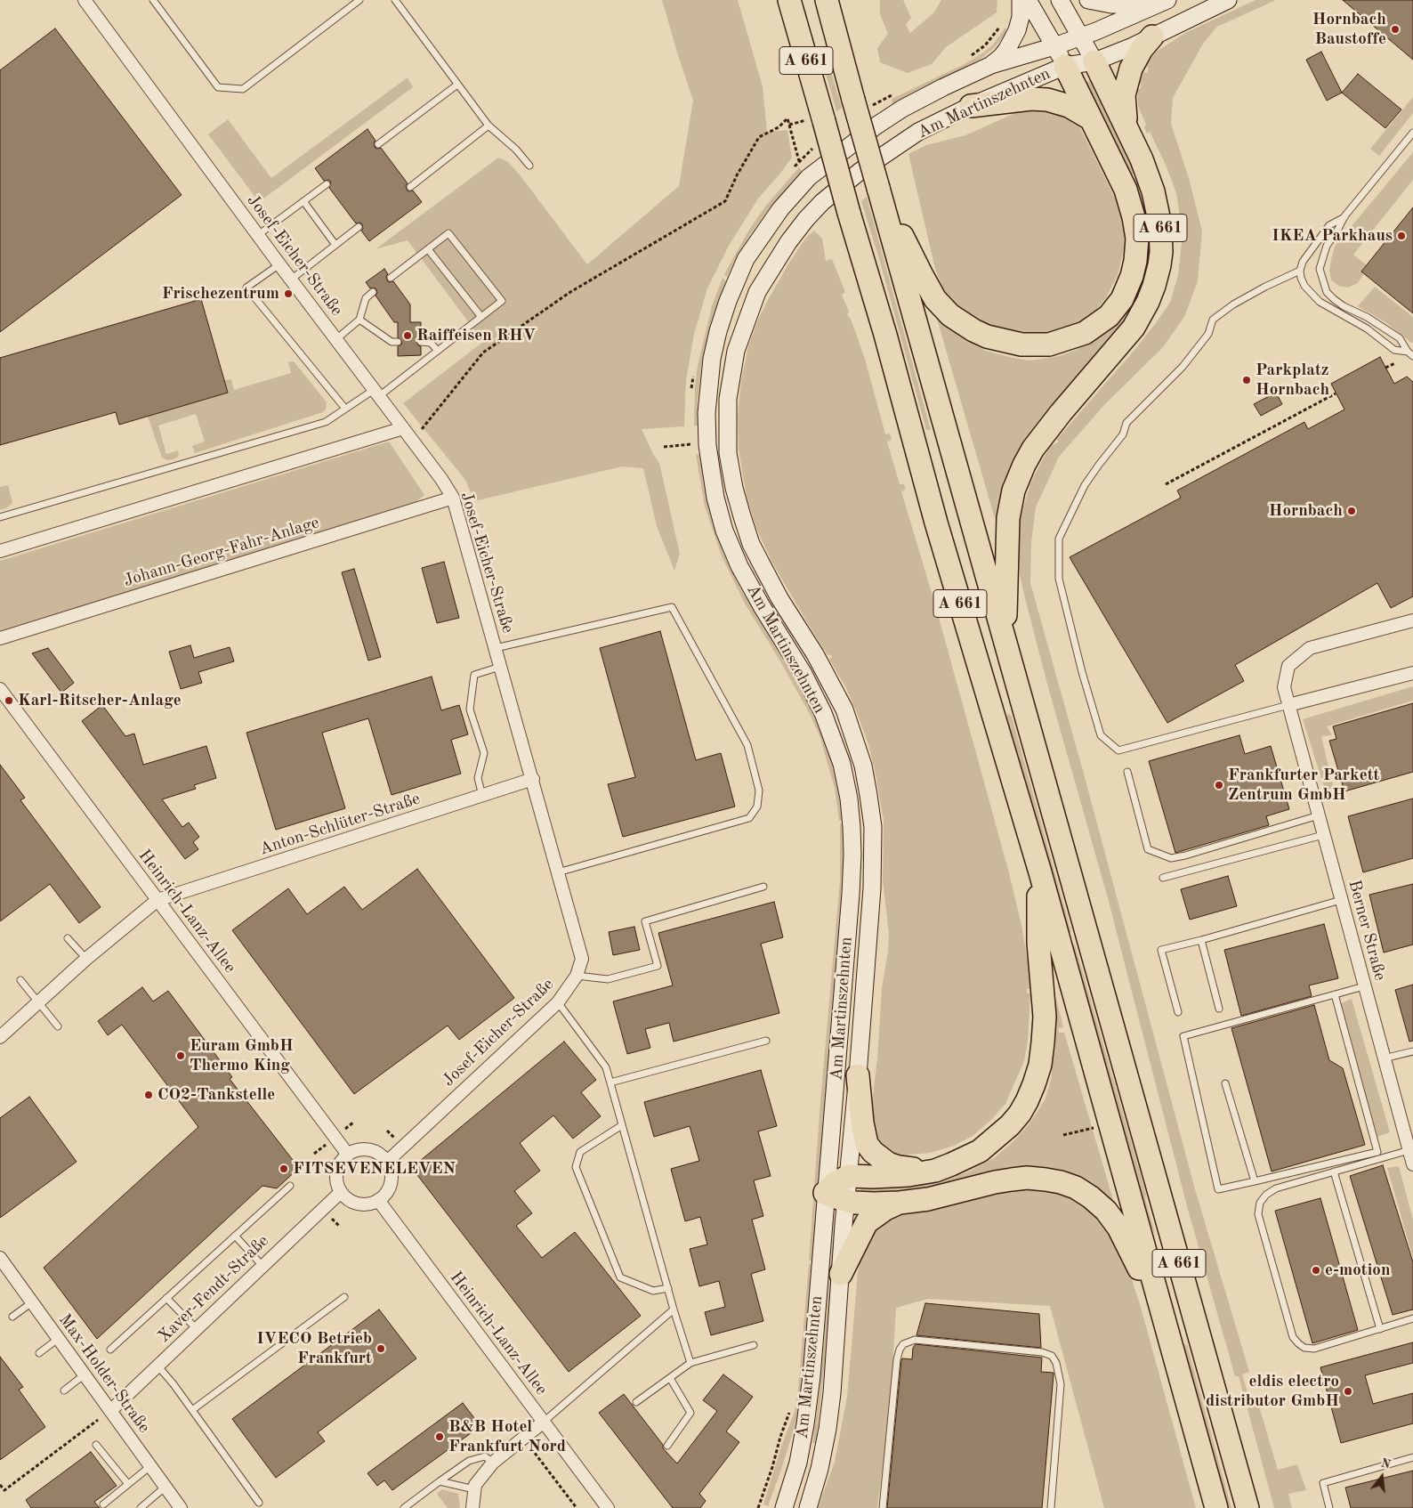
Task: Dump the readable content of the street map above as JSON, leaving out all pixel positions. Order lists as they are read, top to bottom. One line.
{"streets":{"highway":["A 661"],"main road":["Am Martinszehnten"],"street":["Josef-Eicher-Straße","Johann-Georg-Fahr-Anlage","Anton-Schlüter-Straße","Heinrich-Lanz-Allee","Berner Straße","Xaver-Fendt-Straße","Max-Holder-Straße"]},"crossings":[["A 661","Am Martinszehnten"],["Josef-Eicher-Straße","Johann-Georg-Fahr-Anlage"],["Josef-Eicher-Straße","Anton-Schlüter-Straße"],["Josef-Eicher-Straße","Heinrich-Lanz-Allee"],["Josef-Eicher-Straße","Xaver-Fendt-Straße"],["Anton-Schlüter-Straße","Heinrich-Lanz-Allee"],["Heinrich-Lanz-Allee","Xaver-Fendt-Straße"],["Xaver-Fendt-Straße","Max-Holder-Straße"]],"places":["Hornbach Baustoffe","IKEA Parkhaus","Frischezentrum","Raiffeisen RHV","Parkplatz Hornbach","Hornbach","Karl-Ritscher-Anlage","Frankfurter Parkett Zentrum GmbH","Euram GmbH Thermo King","CO2-Tankstelle","FITSEVENELEVEN","e-motion","IVECO Betrieb Frankfurt","eldis electro distributor GmbH","B&B Hotel Frankfurt Nord"],"north":"top"}
